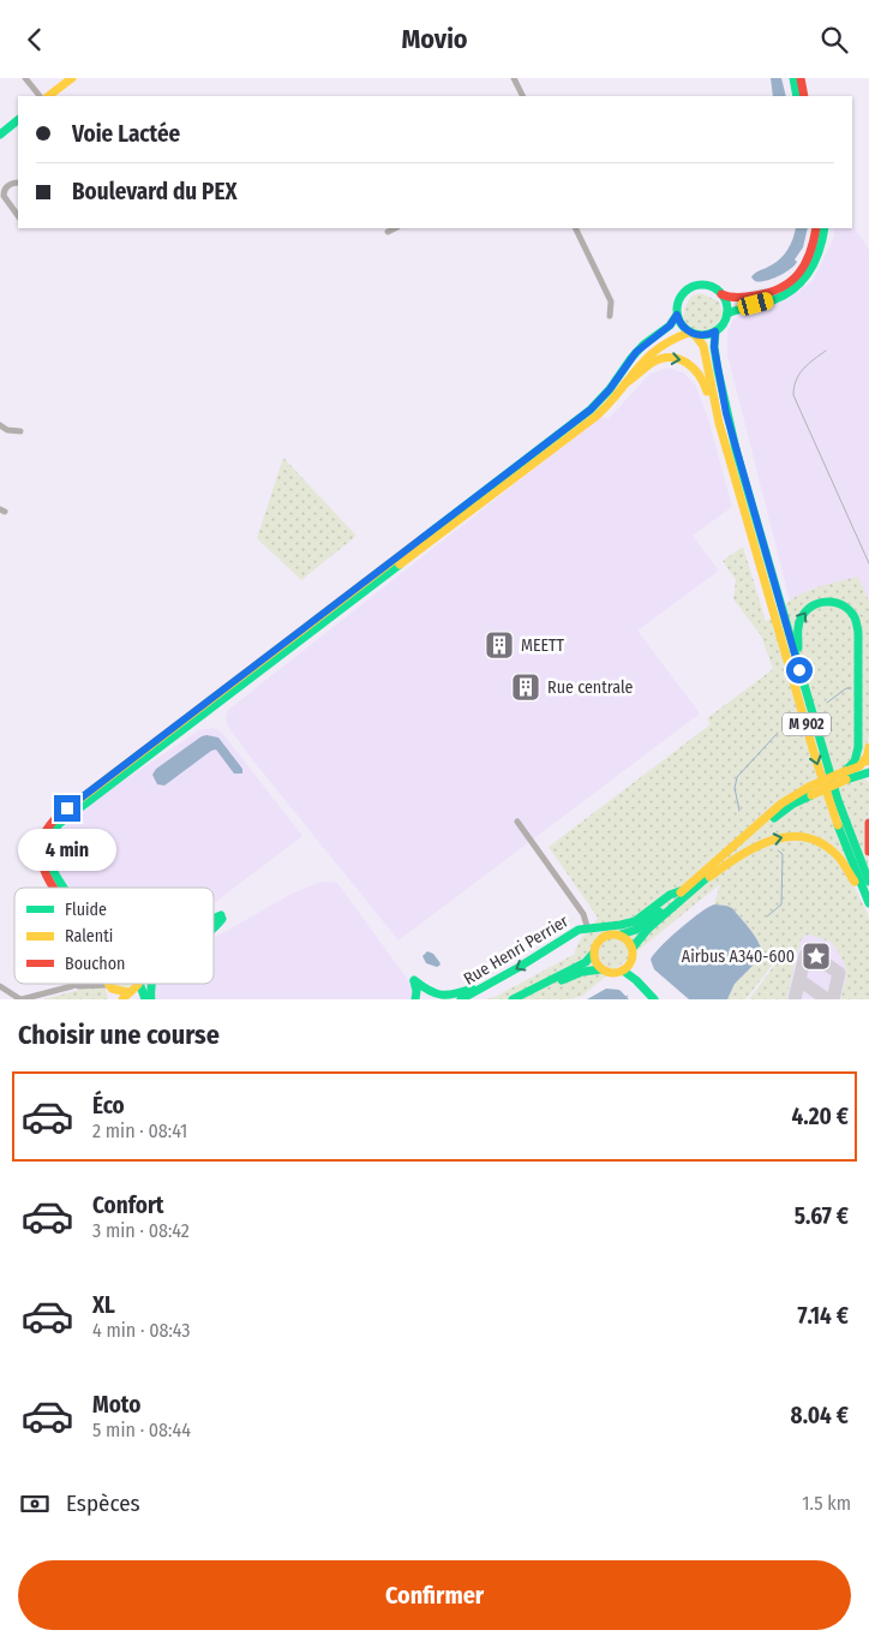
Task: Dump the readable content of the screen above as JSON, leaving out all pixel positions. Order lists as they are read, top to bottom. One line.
{"streets":{"main road":["M 902","Rue Henri Perrier"]},"places":{"building":["MEETT","Rue centrale"],"place":["Airbus A340-600"]},"legend":["Fluide","Ralenti","Bouchon"],"page":{"header":"Movio","banner":["Voie Lactée","Boulevard du PEX"],"bubble":"4 min","heading":"Choisir une course","list":[{"name":"Éco","note":"2 min · 08:41","value":"4.20 €"},{"name":"Confort","note":"3 min · 08:42","value":"5.67 €"},{"name":"XL","note":"4 min · 08:43","value":"7.14 €"},{"name":"Moto","note":"5 min · 08:44","value":"8.04 €"}],"pay":["Espèces","1.5 km"],"buttons":"Confirmer"}}
